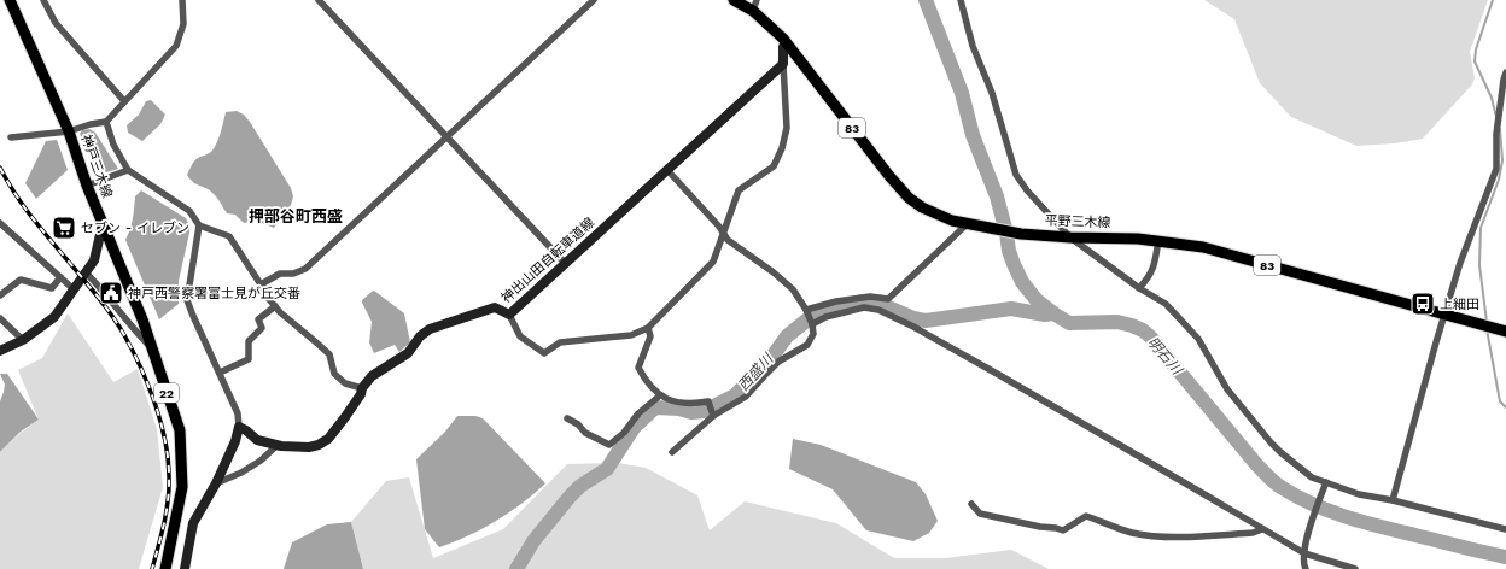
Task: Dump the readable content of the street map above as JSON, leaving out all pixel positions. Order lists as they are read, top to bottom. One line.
{"streets":{"main road":["83","神戸三木線","平野三木線","神出山田自転車道線","22"]},"districts":["押部谷町西盛"],"water":["明石川","西盛川"],"places":{"supermarket":["セブン - イレブン"],"public building":["神戸西警察署富士見が丘交番"],"bus stop":["上細田"]}}
